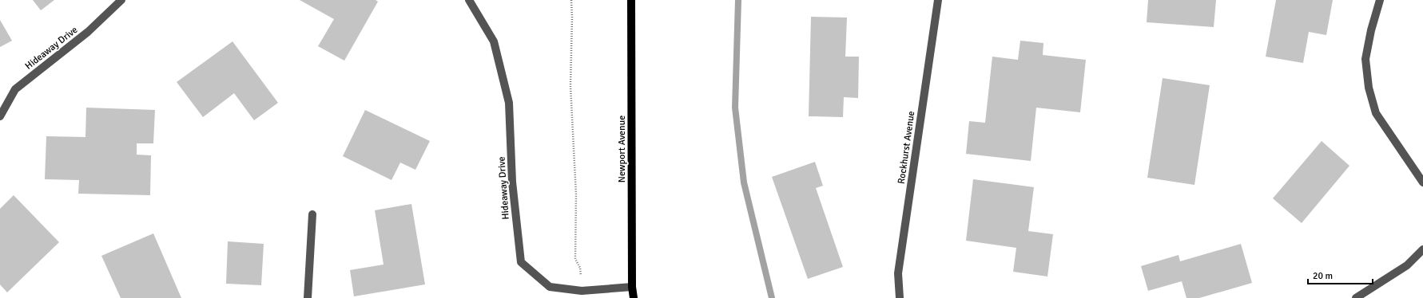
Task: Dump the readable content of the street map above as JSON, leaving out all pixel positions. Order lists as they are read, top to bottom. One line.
{"streets":{"main road":["Newport Avenue"],"street":["Hideaway Drive","Rockhurst Avenue"]},"crossings":[["Hideaway Drive","Newport Avenue"]],"scale_bar":"20 m"}
